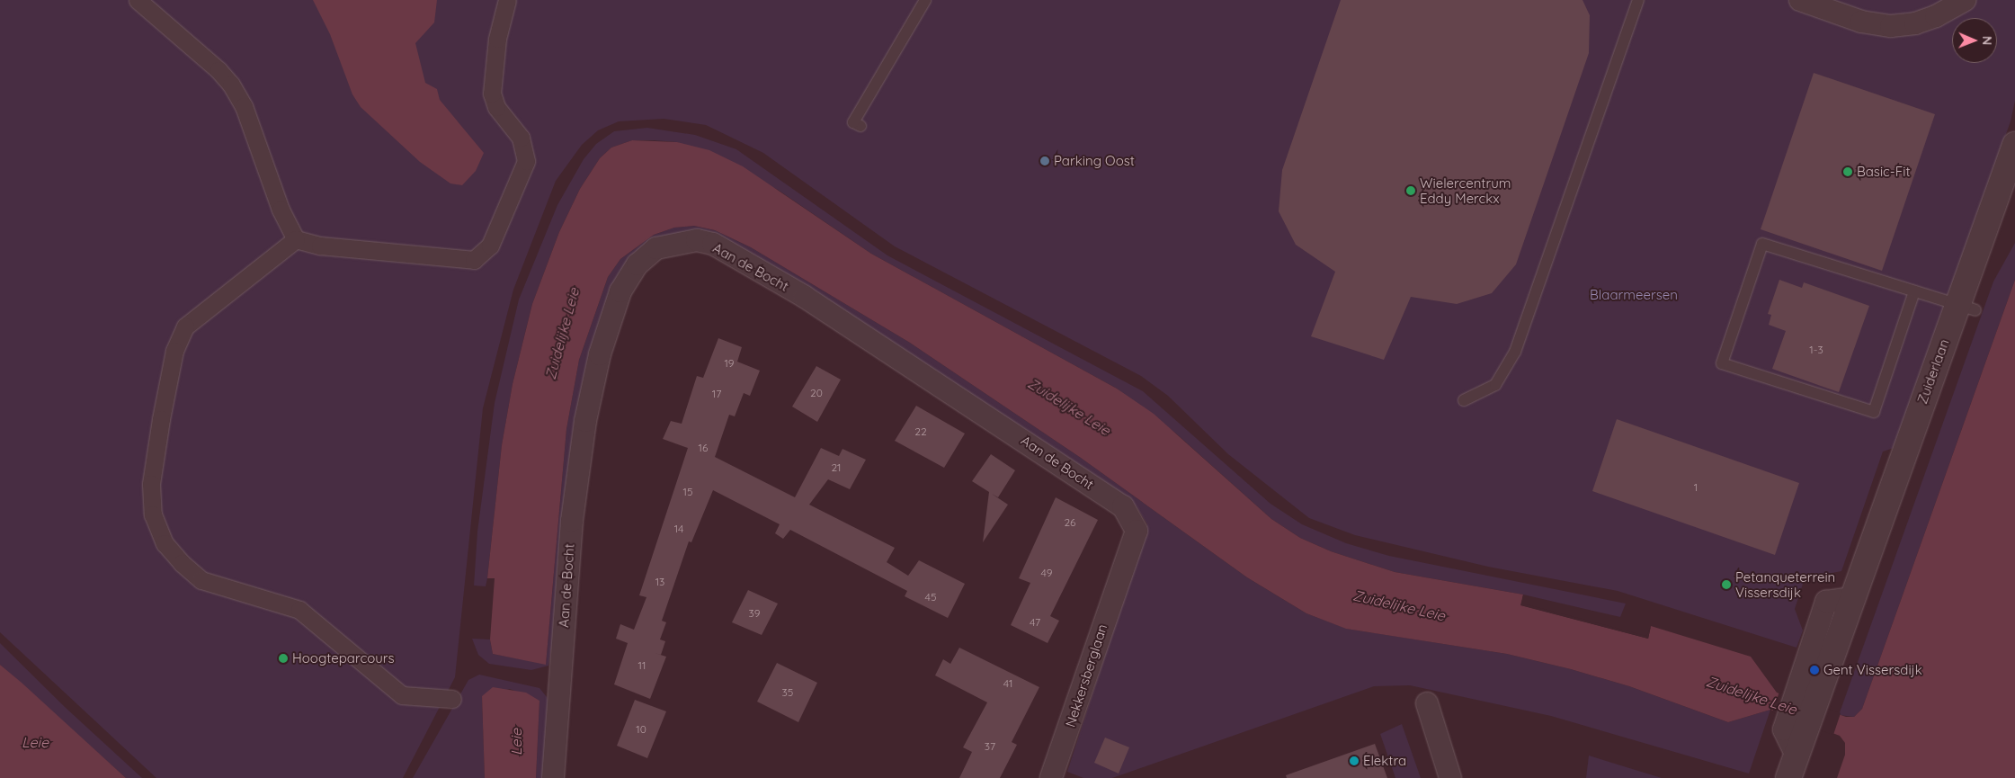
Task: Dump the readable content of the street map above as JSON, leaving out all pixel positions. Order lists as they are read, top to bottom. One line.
{"streets":{"street":["Aan de Bocht","Zuiderlaan","Nekkersberglaan"]},"crossings":[["Aan de Bocht","Nekkersberglaan"]],"water":["Zuidelijke Leie","Leie"],"parks":["Blaarmeersen"],"places":["Parking Oost","Basic-Fit","Wielercentrum Eddy Merckx","Petanqueterrein Vissersdijk","Hoogteparcours","Gent Vissersdijk","Elektra"],"house_numbers":["1-3","19","20","17","22","16","21","1","15","26","14","49","13","45","39","47","11","41","35","10","37"],"north":"right"}
